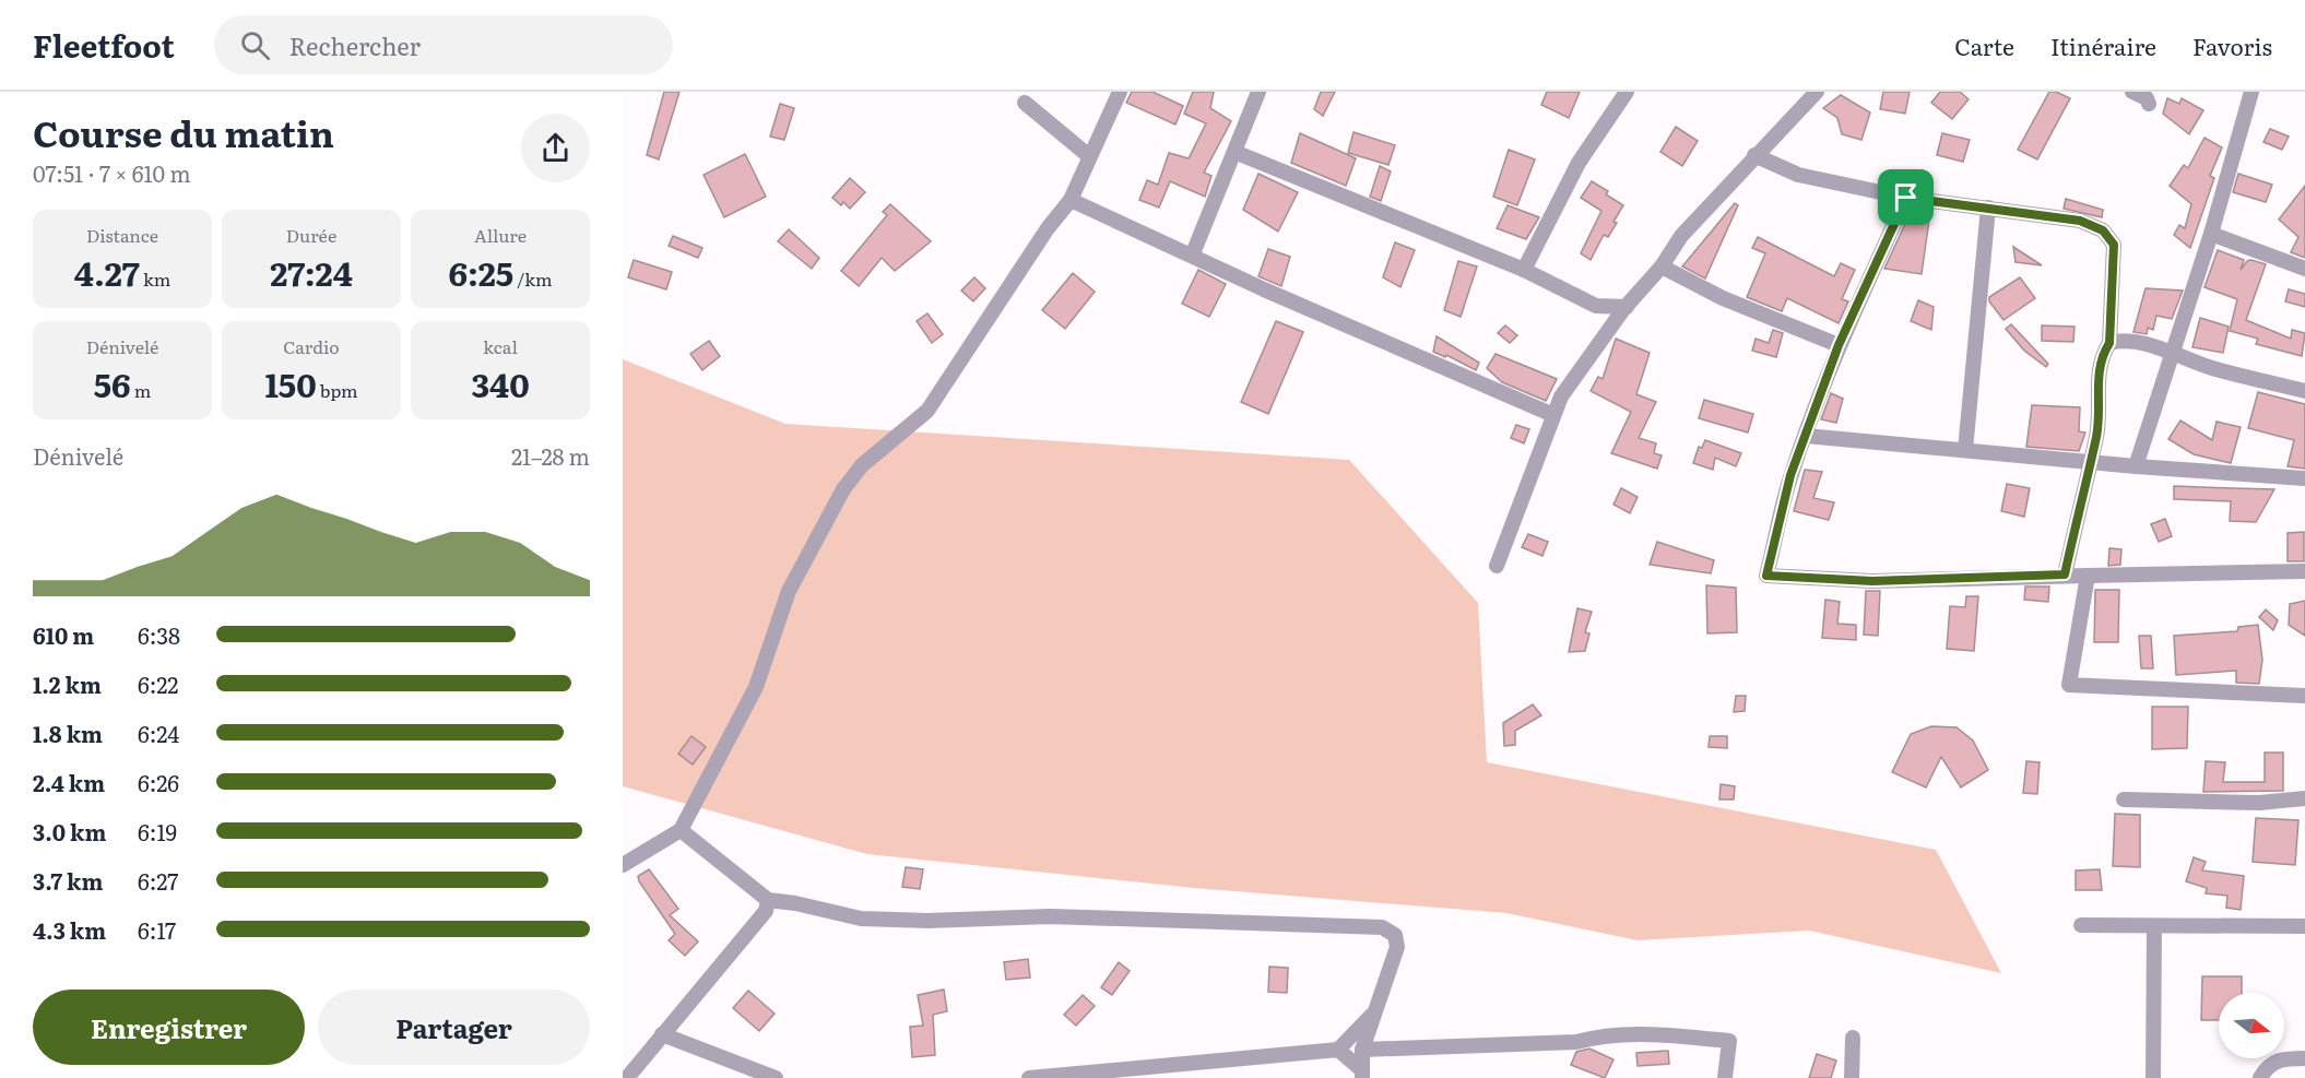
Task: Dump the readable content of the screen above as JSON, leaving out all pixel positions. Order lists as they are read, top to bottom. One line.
{"north":"right","page":{"header":"Fleetfoot","search":"Rechercher","nav":["Carte","Itinéraire","Favoris"],"heading":["Course du matin","07:51 · 7 × 610 m"],"stats":[["Distance","4.27 km"],["Durée","27:24"],["Allure","6:25 /km"],["Dénivelé","56 m"],["Cardio","150 bpm"],["kcal","340"]],"chart":["Dénivelé","21–28 m"],"list":[{"name":"610 m","note":"6:38"},{"name":"1.2 km","note":"6:22"},{"name":"1.8 km","note":"6:24"},{"name":"2.4 km","note":"6:26"},{"name":"3.0 km","note":"6:19"},{"name":"3.7 km","note":"6:27"},{"name":"4.3 km","note":"6:17"}],"buttons":["Enregistrer","Partager"]}}
